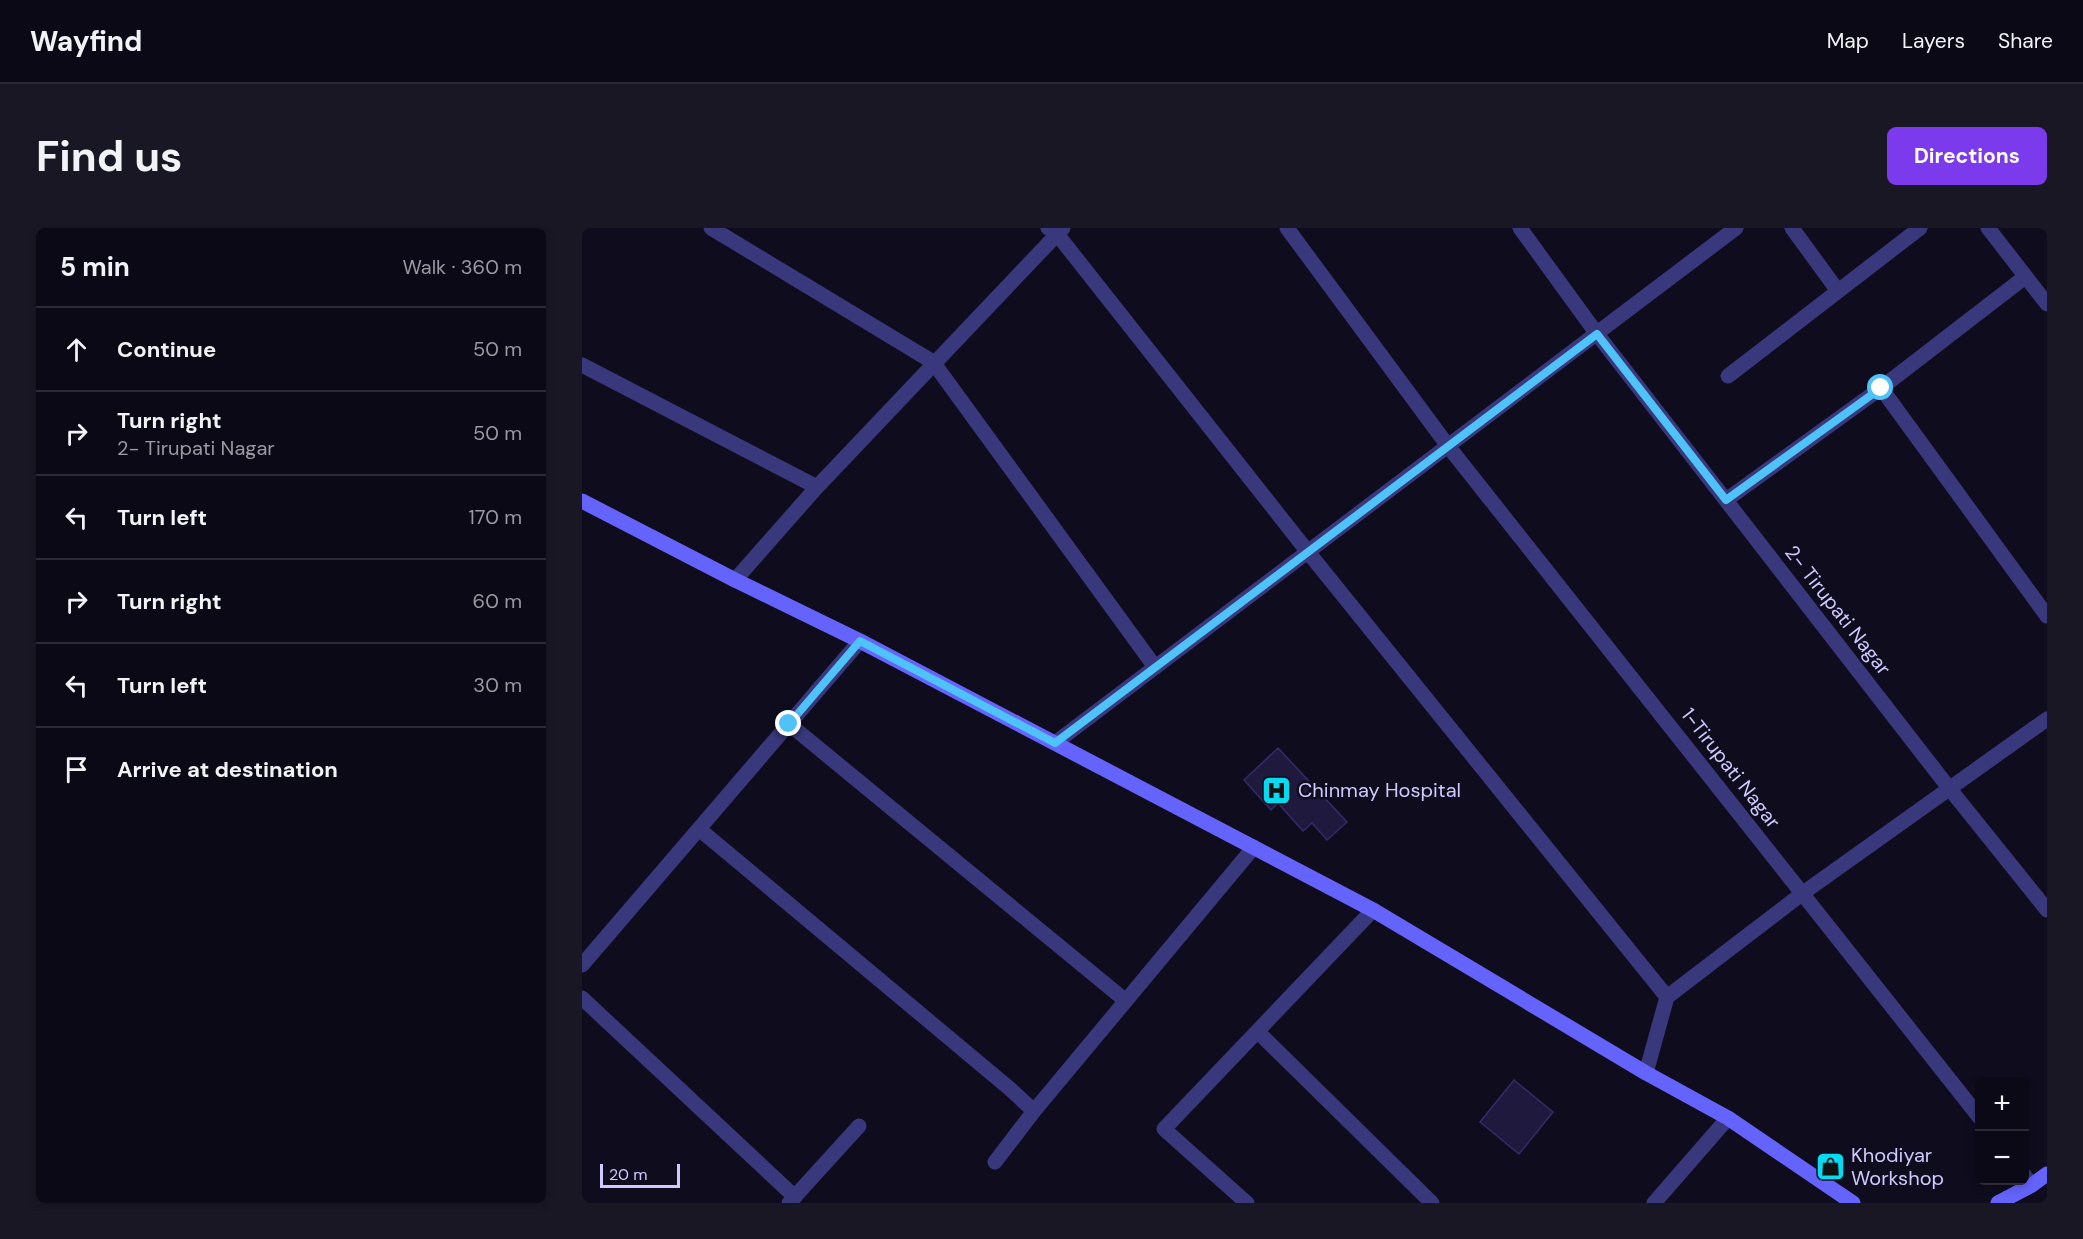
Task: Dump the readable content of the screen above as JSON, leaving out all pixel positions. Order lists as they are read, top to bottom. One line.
{"streets":{"street":["2- Tirupati Nagar","1-Tirupati Nagar"]},"places":{"hospital":["Chinmay Hospital"],"shop":["Khodiyar Workshop"]},"scale_bar":"20 m","page":{"header":"Wayfind","nav":["Map","Layers","Share"],"buttons":"Directions","title":"Find us","heading":["5 min","Walk · 360 m"],"list":[["Continue","50 m"],["Turn right","2- Tirupati Nagar","50 m"],["Turn left","170 m"],["Turn right","60 m"],["Turn left","30 m"],"Arrive at destination"],"map_buttons":["+","−"],"scale":"20 m"}}
